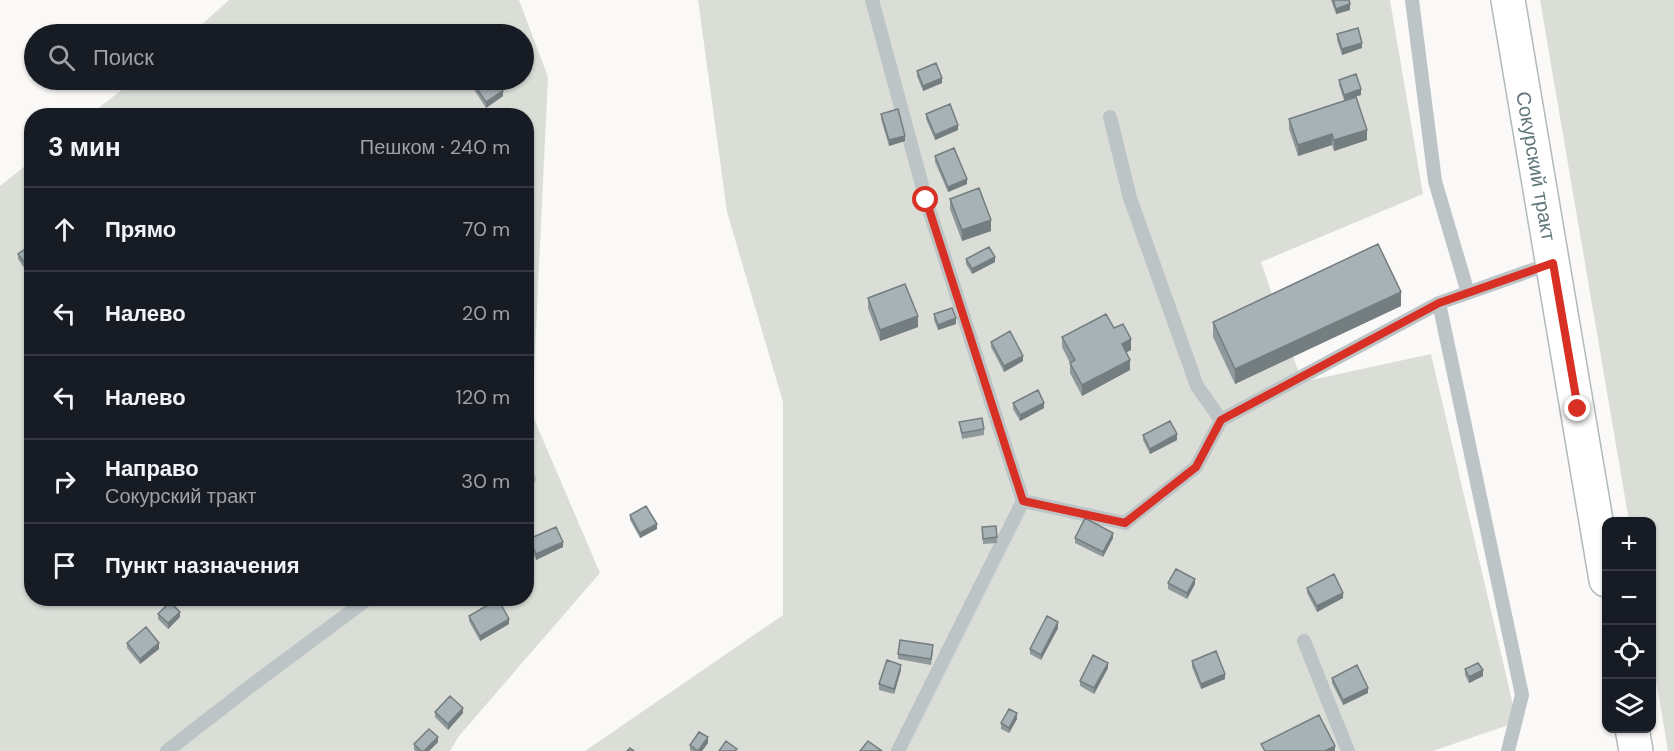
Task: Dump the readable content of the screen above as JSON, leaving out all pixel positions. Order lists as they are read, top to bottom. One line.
{"streets":{"street":["Сокурский тракт"]},"page":{"search":"Поиск","heading":["3 мин","Пешком · 240 m"],"list":[["Прямо","70 m"],["Налево","20 m"],["Налево","120 m"],["Направо","Сокурский тракт","30 m"],"Пункт назначения"],"map_buttons":["+","−"]}}
